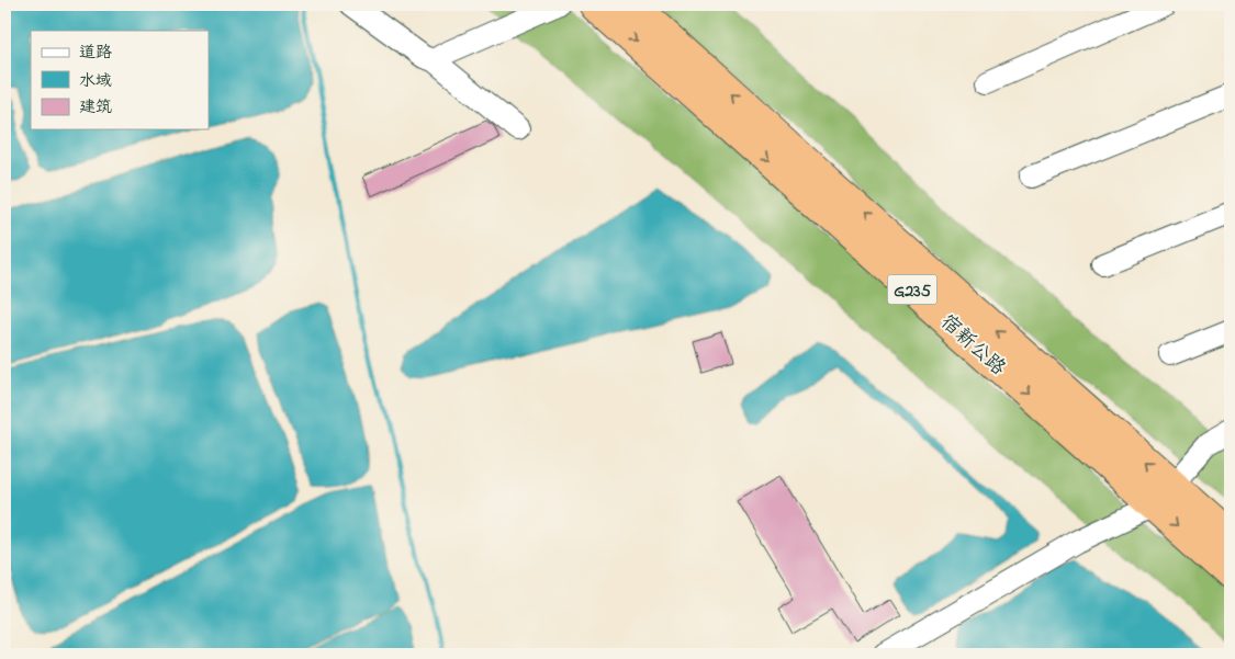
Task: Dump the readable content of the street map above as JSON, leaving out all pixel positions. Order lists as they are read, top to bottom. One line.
{"streets":{"highway":["G235","宿新公路"]},"legend":["道路","水域","建筑"]}
